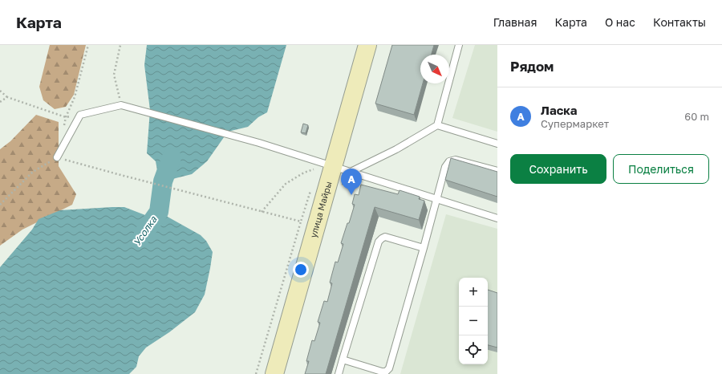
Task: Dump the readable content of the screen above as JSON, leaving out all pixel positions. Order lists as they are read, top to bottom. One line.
{"streets":{"street":["улица Майры"]},"water":["Усолка"],"north":"bottom right","page":{"header":"Карта","nav":["Главная","Карта","О нас","Контакты"],"heading":"Рядом","list":[{"mark":"A","name":"Ласка","note":"Супермаркет","value":"60 m"}],"buttons":["Сохранить","Поделиться"],"pins":"A","map_buttons":["+","−"]}}
